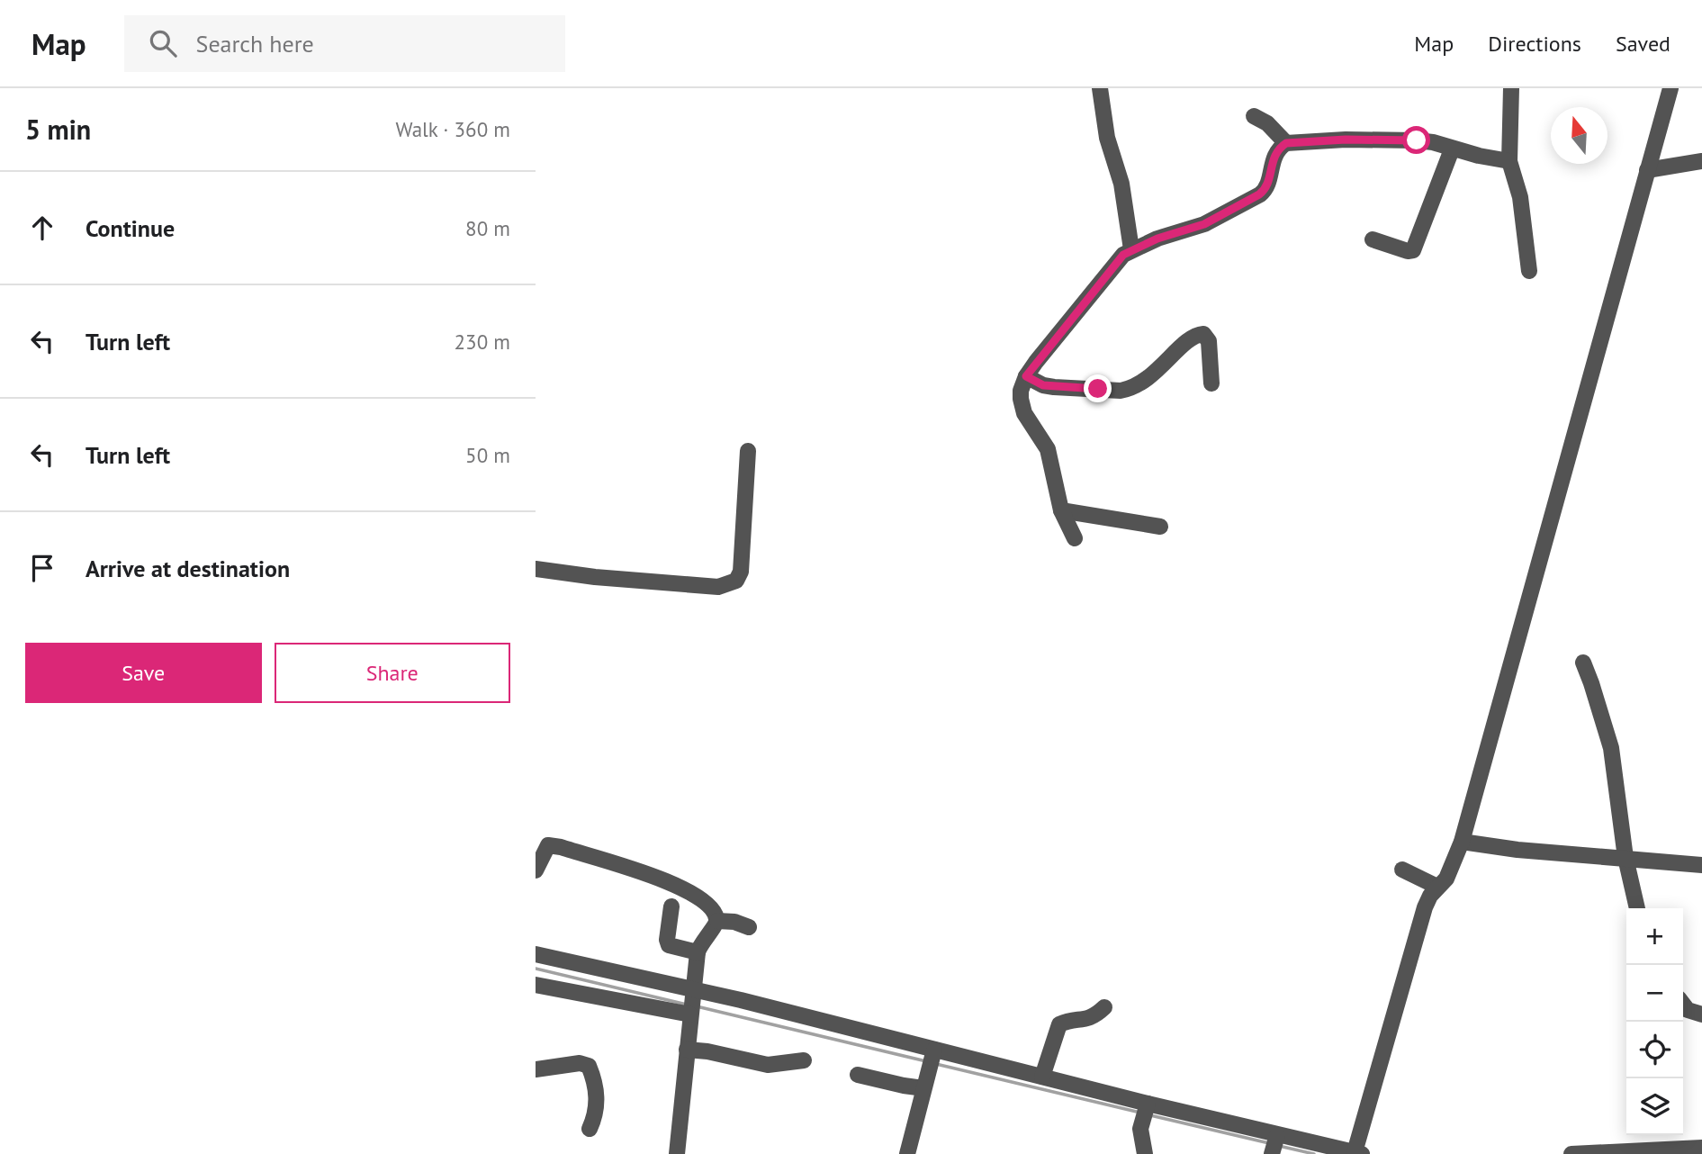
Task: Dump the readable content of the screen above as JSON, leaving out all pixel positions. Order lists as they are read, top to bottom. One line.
{"north":"top","page":{"header":"Map","search":"Search here","nav":["Map","Directions","Saved"],"heading":["5 min","Walk · 360 m"],"list":[["Continue","80 m"],["Turn left","230 m"],["Turn left","50 m"],"Arrive at destination"],"buttons":["Save","Share"],"map_buttons":["+","−"]}}
